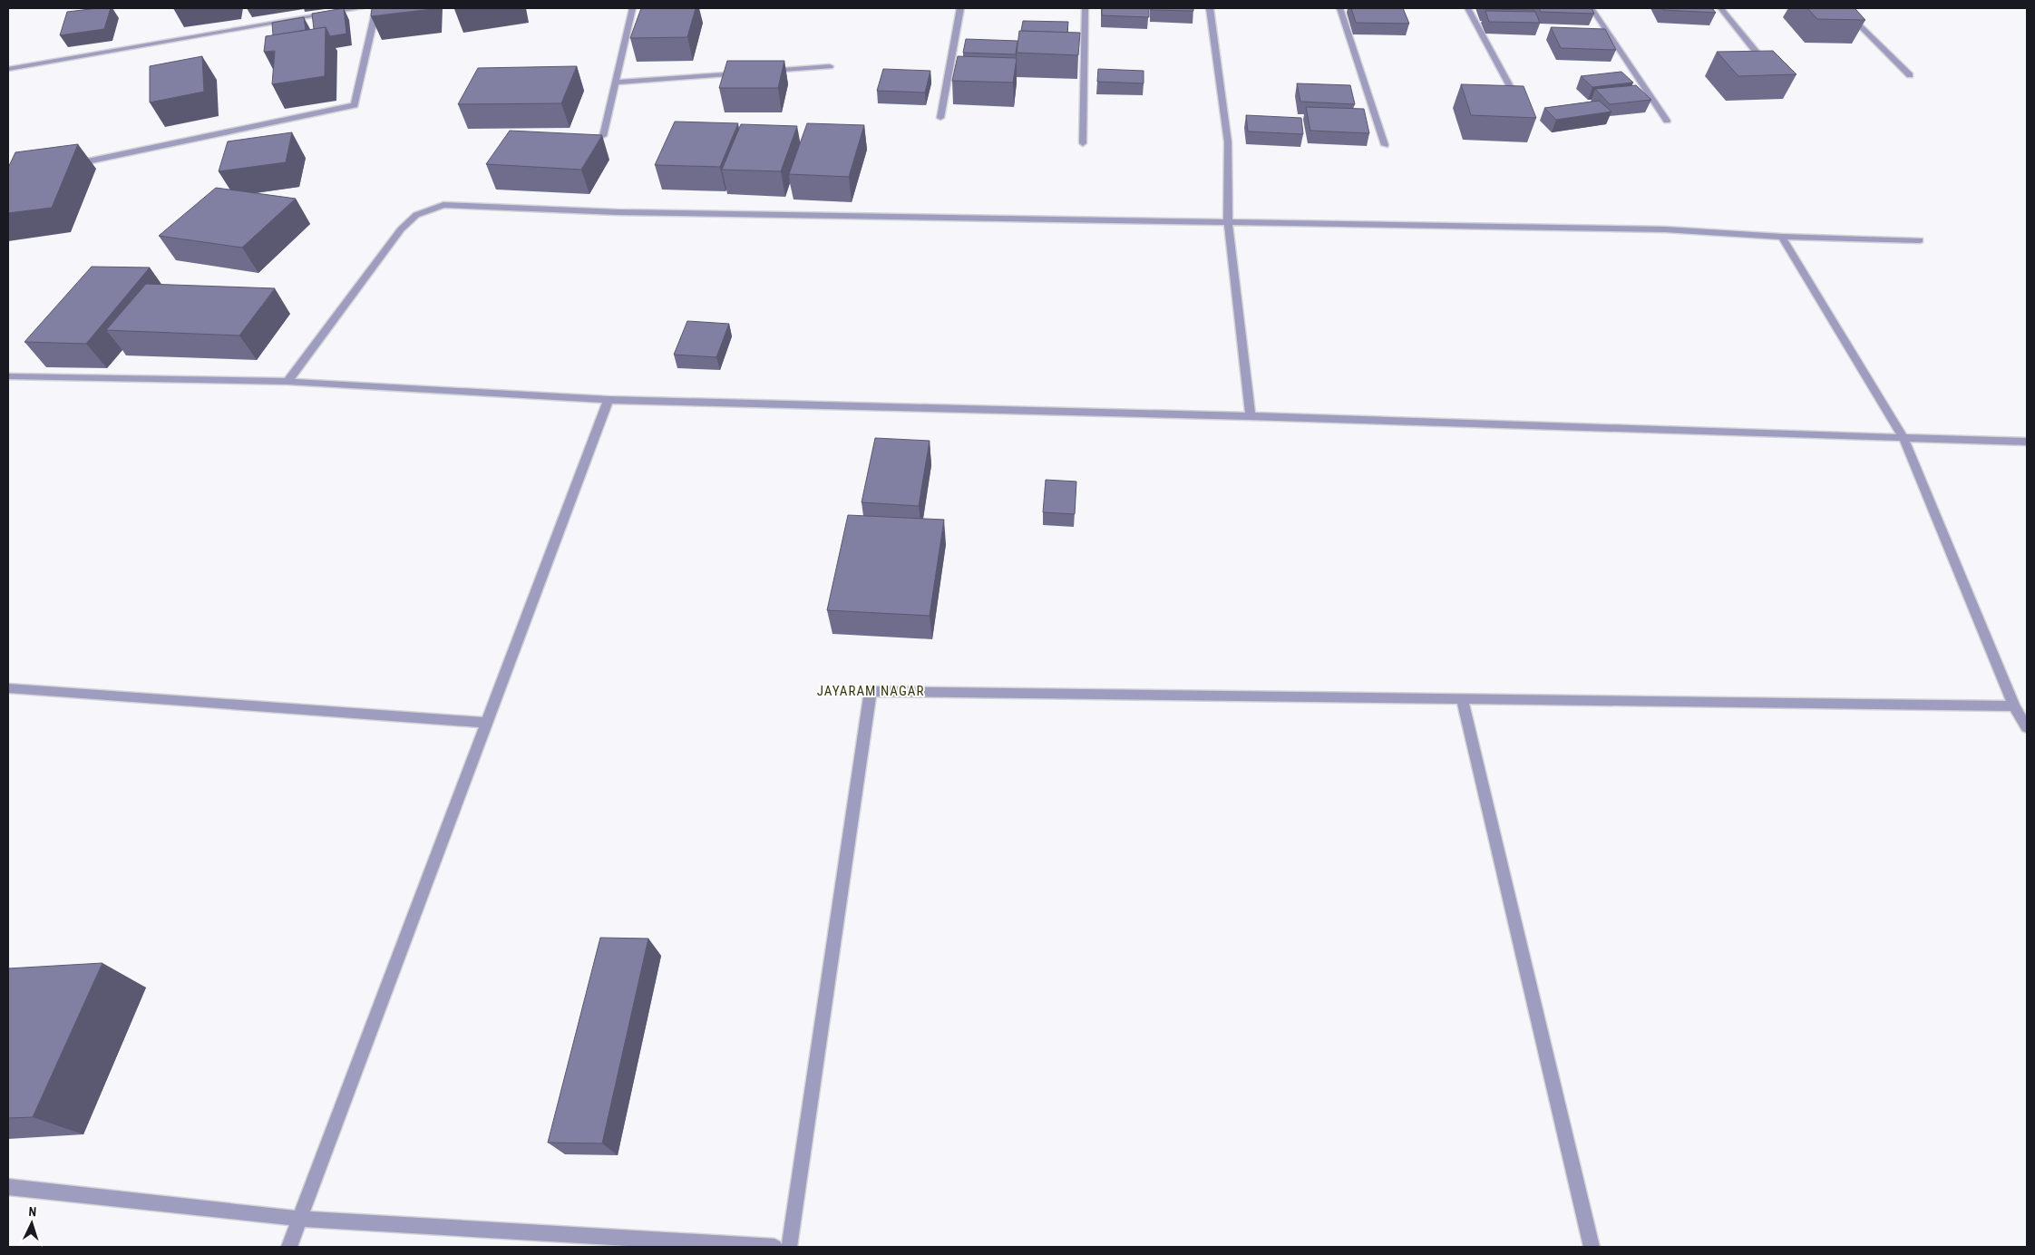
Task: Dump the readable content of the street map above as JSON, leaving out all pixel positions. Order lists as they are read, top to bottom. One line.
{"districts":["JAYARAM NAGAR"],"north":"top"}
